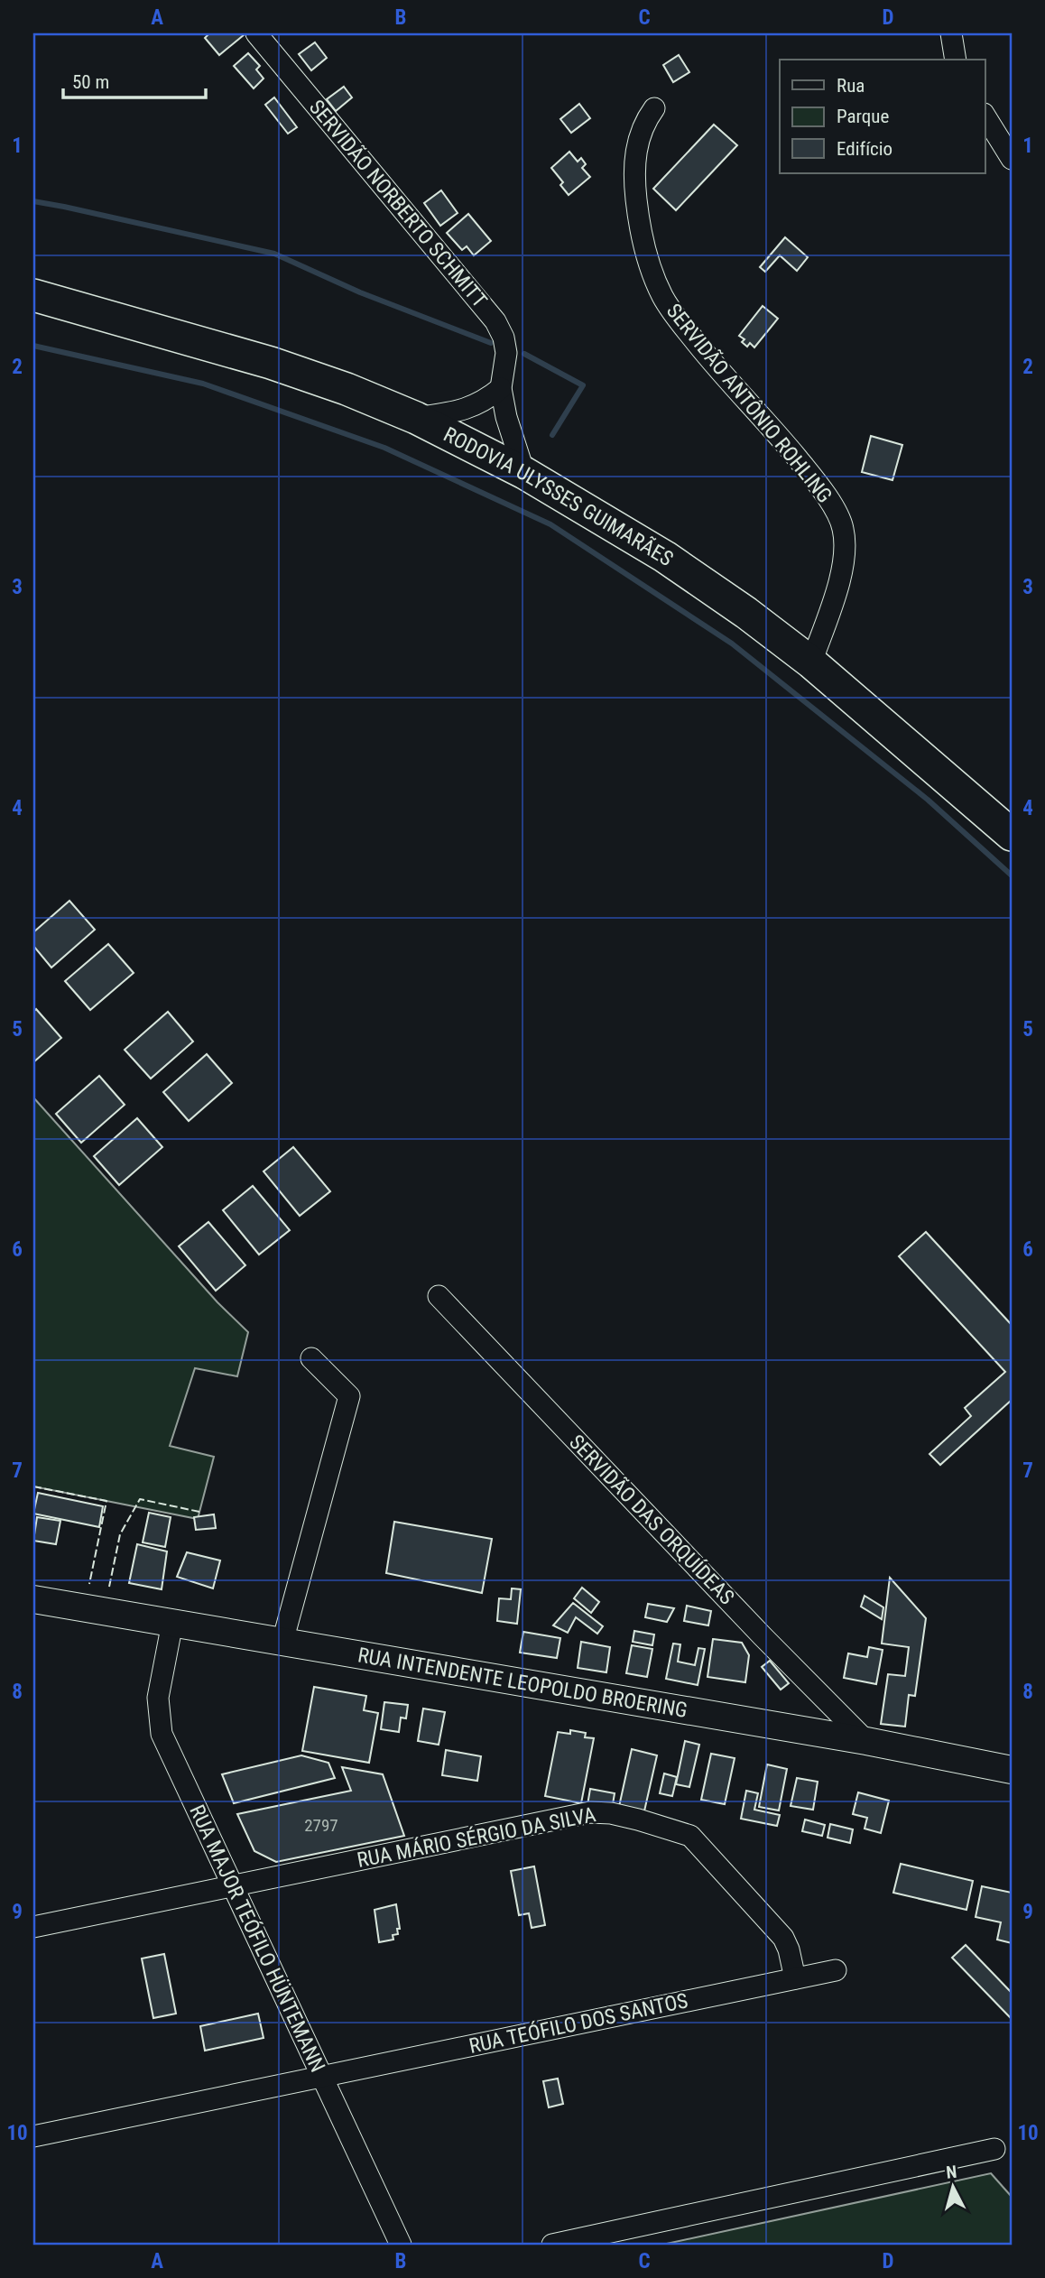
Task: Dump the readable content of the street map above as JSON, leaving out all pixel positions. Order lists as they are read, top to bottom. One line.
{"streets":{"highway":["RODOVIA ULYSSES GUIMARÃES"],"main road":["RUA INTENDENTE LEOPOLDO BROERING"],"street":["SERVIDÃO NORBERTO SCHMITT","SERVIDÃO ANTÔNIO ROHLING","SERVIDÃO DAS ORQUÍDEAS","RUA MÁRIO SÉRGIO DA SILVA","RUA MAJOR TEÓFILO HÜNTEMANN","RUA TEÓFILO DOS SANTOS"]},"crossings":[["SERVIDÃO NORBERTO SCHMITT","RODOVIA ULYSSES GUIMARÃES"],["SERVIDÃO ANTÔNIO ROHLING","RODOVIA ULYSSES GUIMARÃES"],["SERVIDÃO DAS ORQUÍDEAS","RUA INTENDENTE LEOPOLDO BROERING"],["RUA INTENDENTE LEOPOLDO BROERING","RUA MAJOR TEÓFILO HÜNTEMANN"],["RUA MÁRIO SÉRGIO DA SILVA","RUA MAJOR TEÓFILO HÜNTEMANN"],["RUA MÁRIO SÉRGIO DA SILVA","RUA TEÓFILO DOS SANTOS"],["RUA MAJOR TEÓFILO HÜNTEMANN","RUA TEÓFILO DOS SANTOS"]],"house_numbers":["2797"],"legend":["Rua","Parque","Edifício"],"scale_bar":"50 m","north":"top","grid":{"columns":["A","B","C","D"],"rows":["1","2","3","4","5","6","7","8","9","10"]}}
